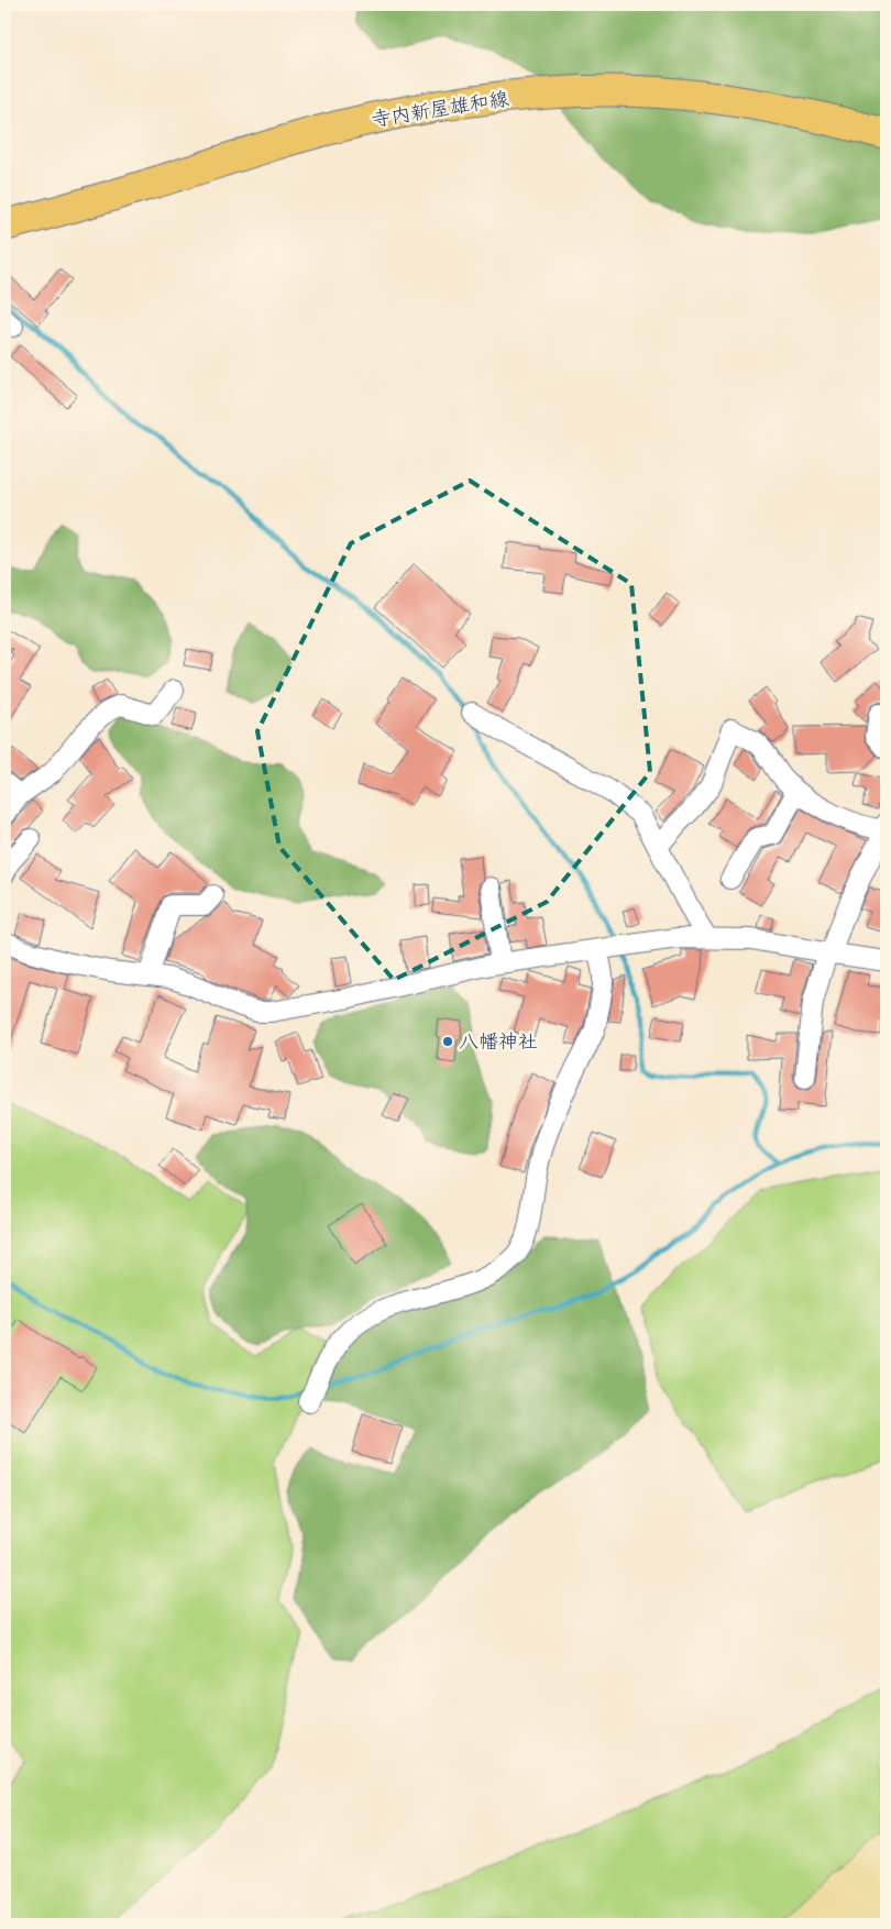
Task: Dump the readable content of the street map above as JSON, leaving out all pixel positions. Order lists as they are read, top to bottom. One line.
{"streets":{"main road":["寺内新屋雄和線"]},"places":["八幡神社"]}
